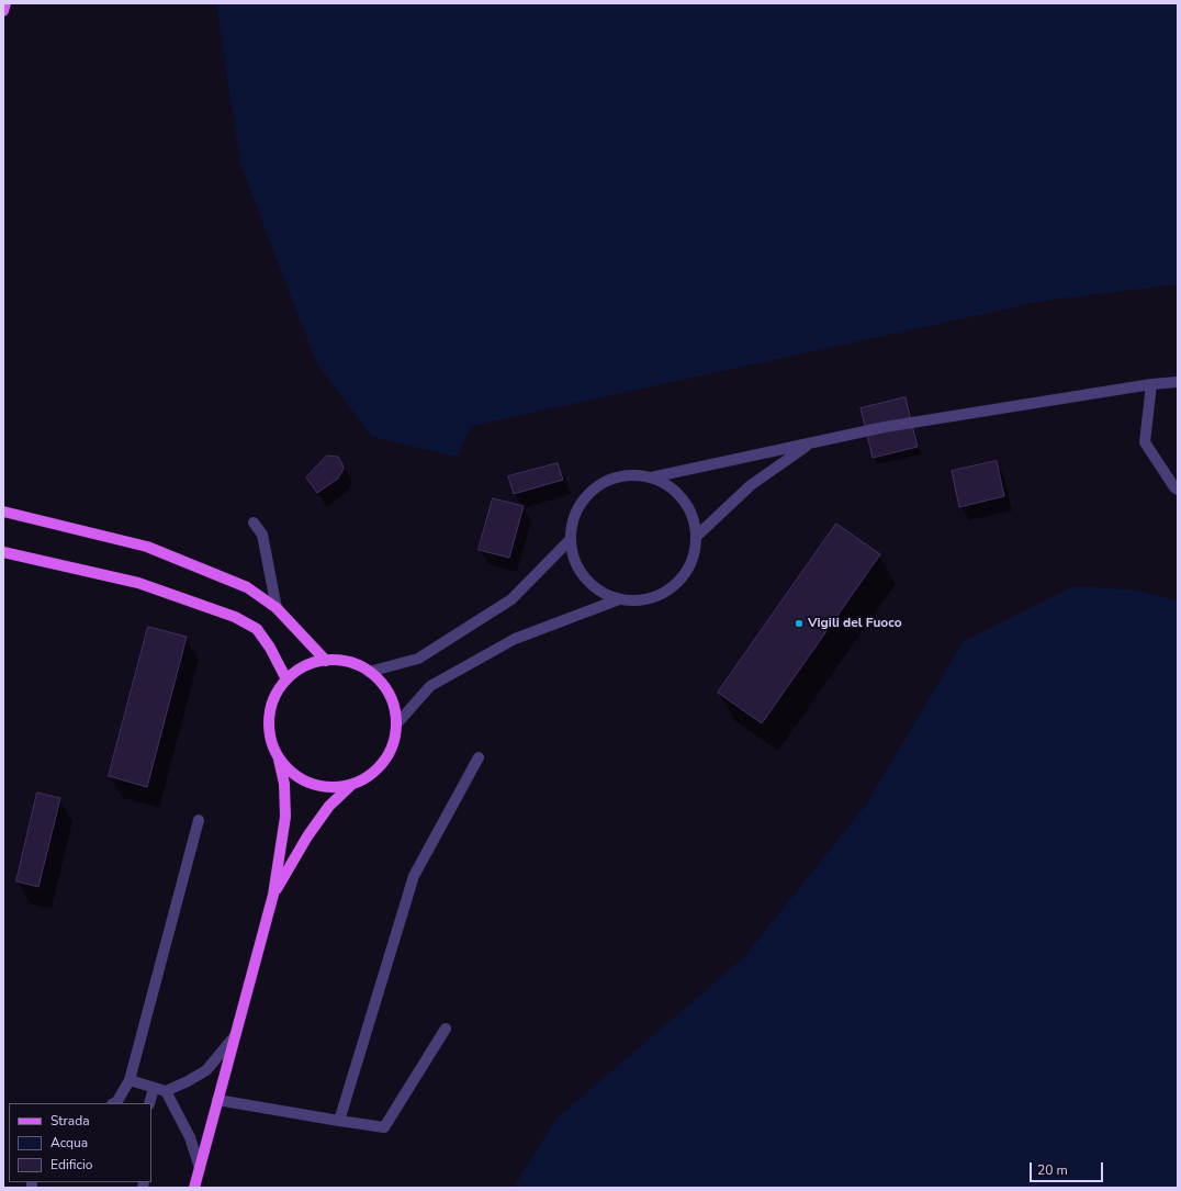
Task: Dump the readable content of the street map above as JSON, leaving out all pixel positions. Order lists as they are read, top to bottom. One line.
{"places":["Vigili del Fuoco"],"legend":["Strada","Acqua","Edificio"],"scale_bar":"20 m"}
